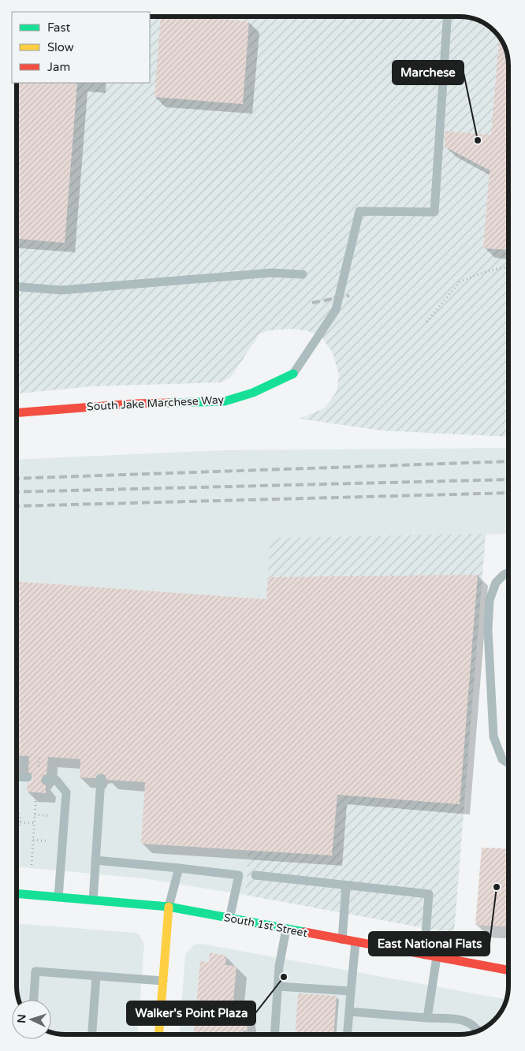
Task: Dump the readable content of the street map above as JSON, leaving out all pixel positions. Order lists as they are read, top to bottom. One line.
{"streets":{"main road":["South Jake Marchese Way","South 1st Street"]},"places":["Marchese","East National Flats","Walker's Point Plaza"],"legend":["Fast","Slow","Jam"],"north":"left"}
